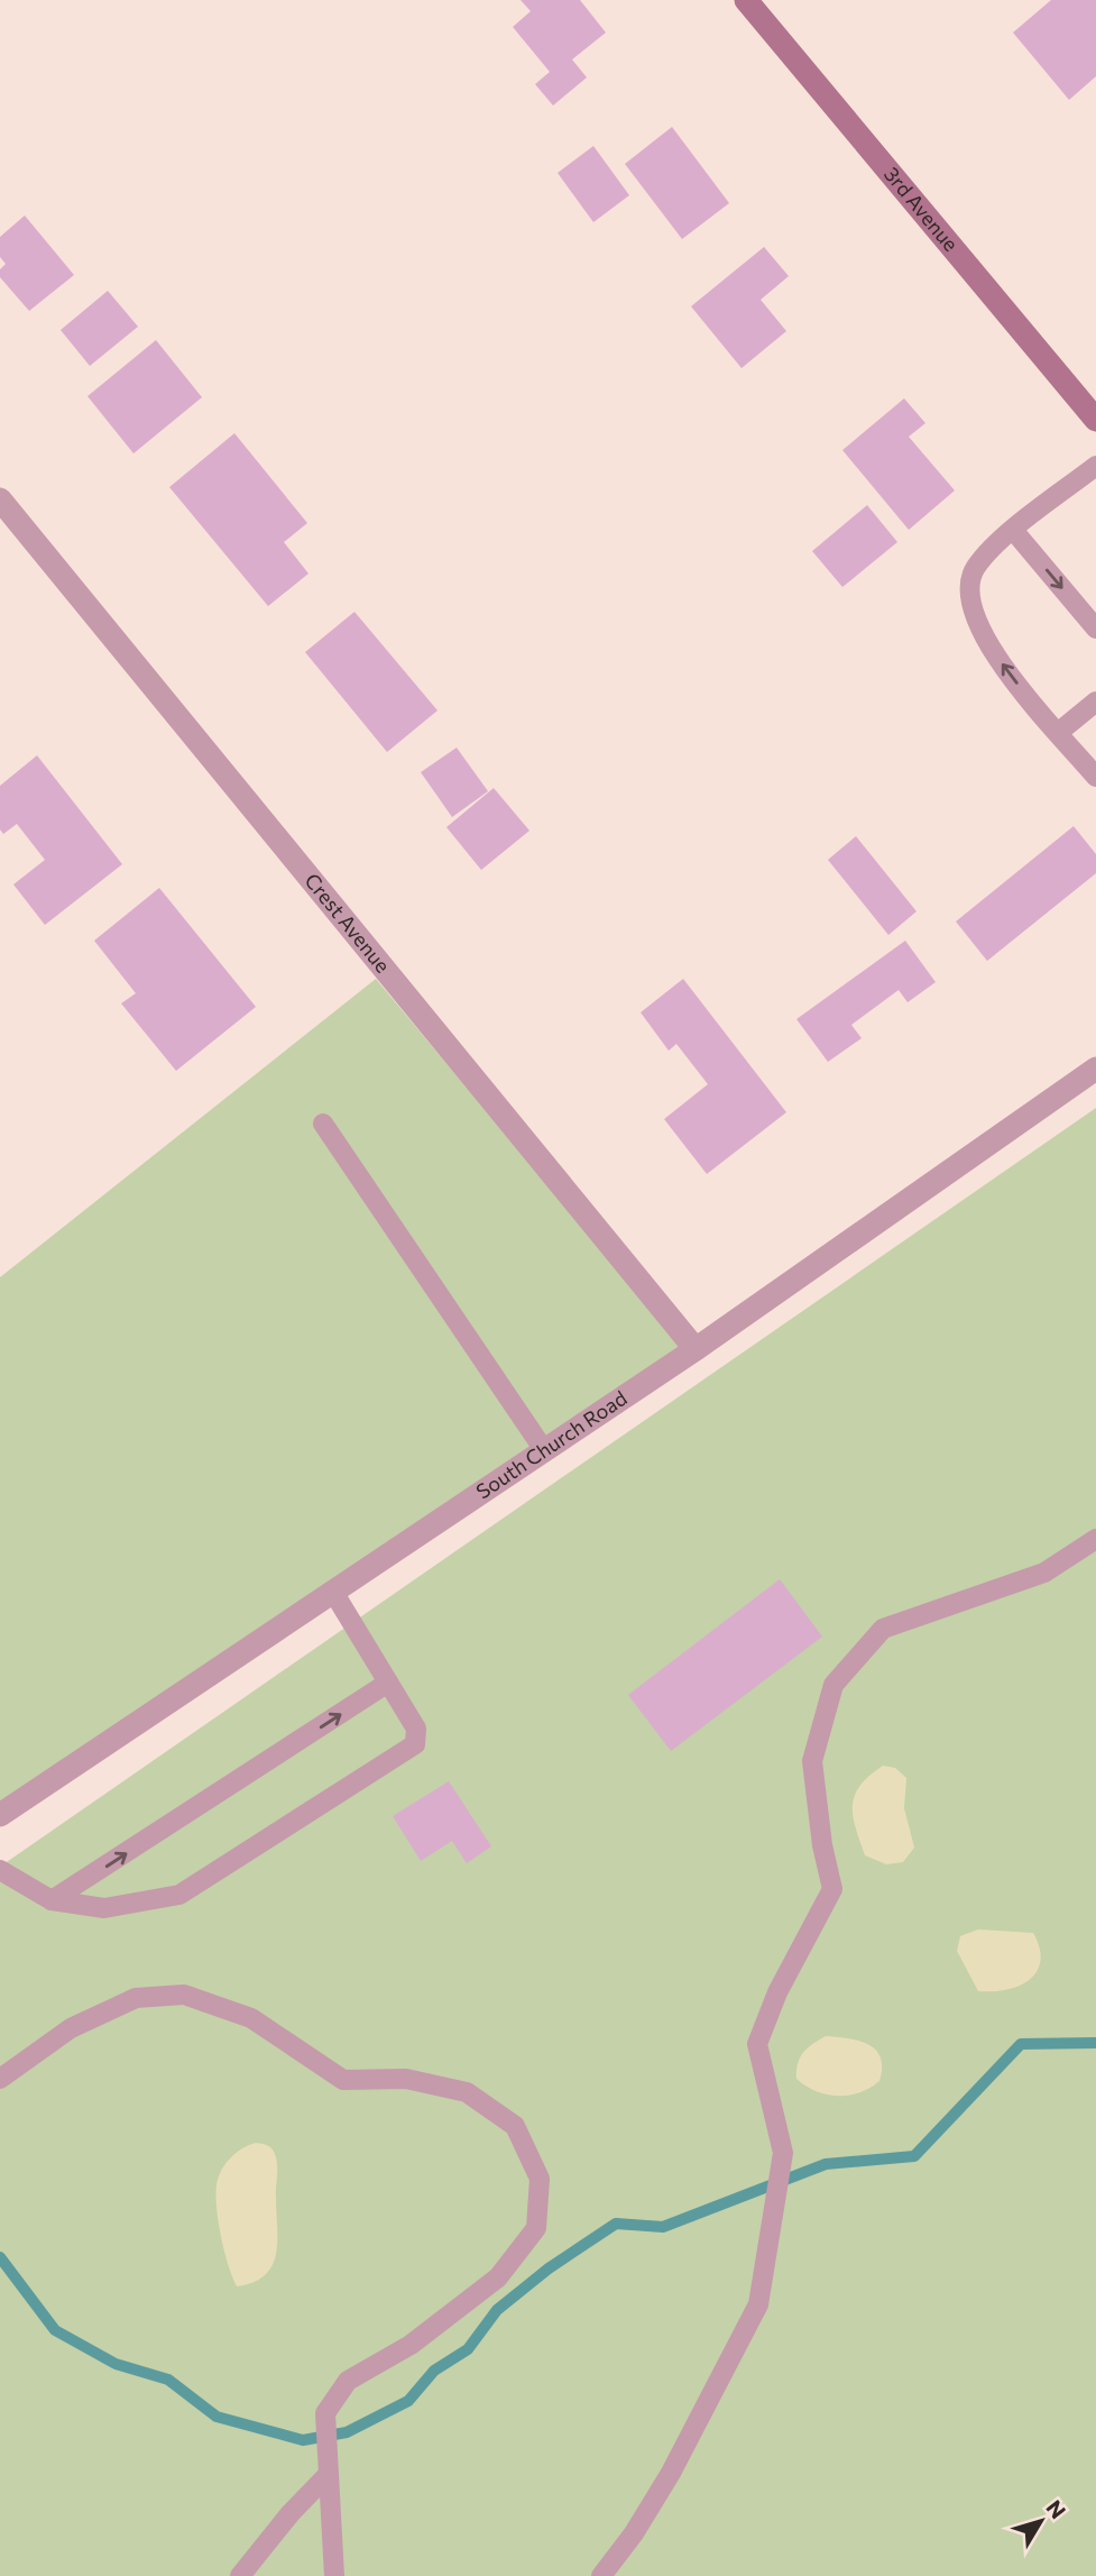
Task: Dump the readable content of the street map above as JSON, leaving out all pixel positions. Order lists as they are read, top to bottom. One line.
{"streets":{"street":["3rd Avenue","Crest Avenue","South Church Road"]},"crossings":[["Crest Avenue","South Church Road"]],"north":"top right"}
